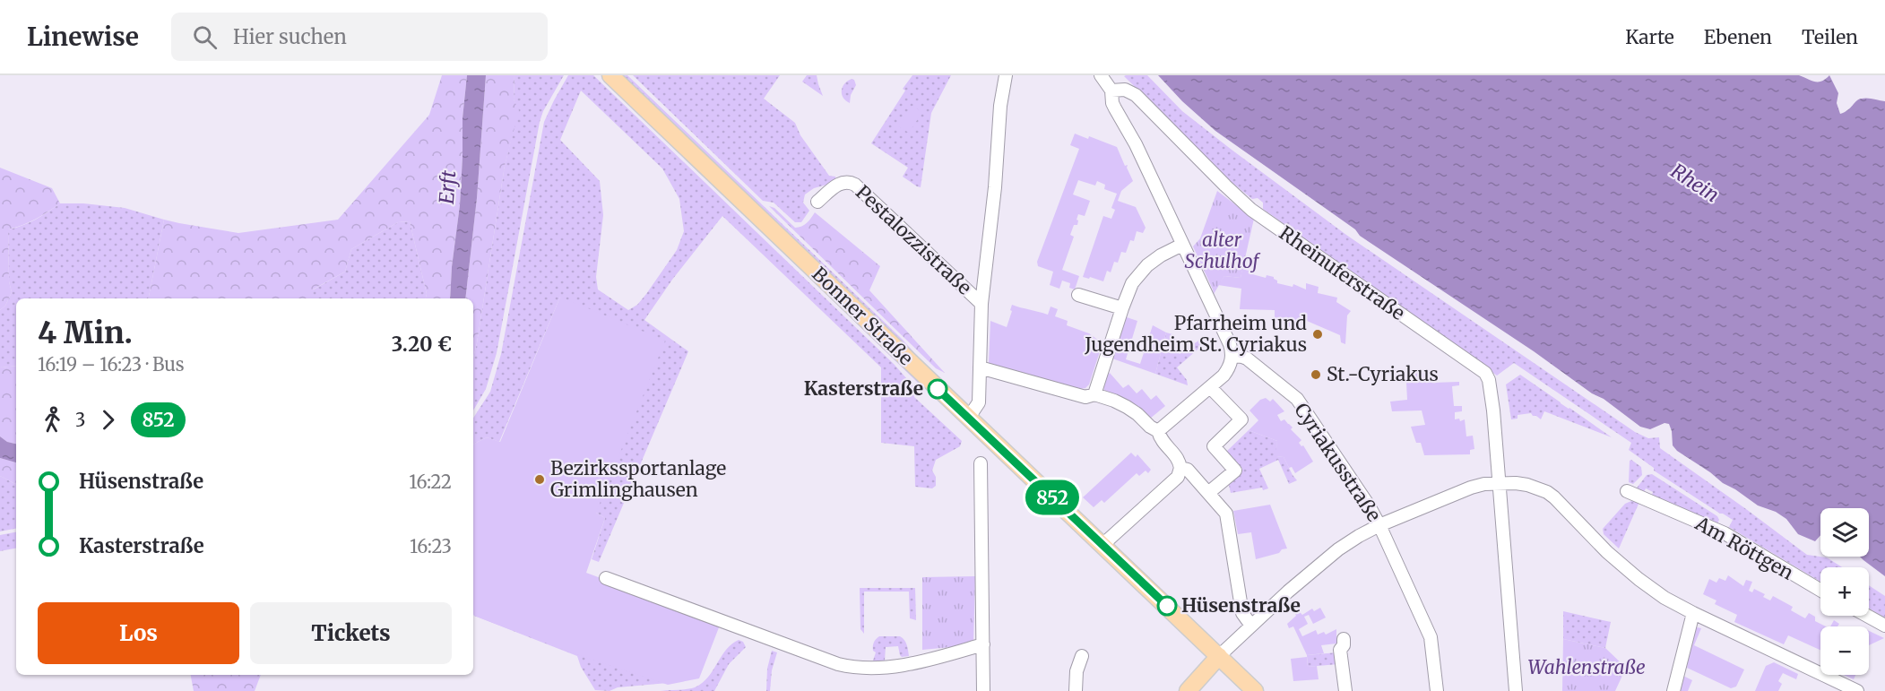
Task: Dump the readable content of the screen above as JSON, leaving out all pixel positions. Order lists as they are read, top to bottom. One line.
{"streets":{"main road":["Bonner Straße"],"street":["Pestalozzistraße","Rheinuferstraße","Cyriakusstraße","Am Röttgen"]},"water":["Rhein","Erft"],"parks":["alter Schulhof","Wahlenstraße"],"places":["Pfarrheim und Jugendheim St. Cyriakus","St.-Cyriakus","Kasterstraße","Bezirkssportanlage Grimlinghausen","Hüsenstraße"],"lines":["bus line 852"],"page":{"header":"Linewise","search":"Hier suchen","nav":["Karte","Ebenen","Teilen"],"on_map":"852","heading":["4 Min.","16:19 – 16:23 · Bus","3.20 €"],"legs":["3","852"],"list":[{"name":"Hüsenstraße","value":"16:22"},{"name":"Kasterstraße","value":"16:23"}],"map_buttons":["+","−"],"buttons":["Los","Tickets"]}}
